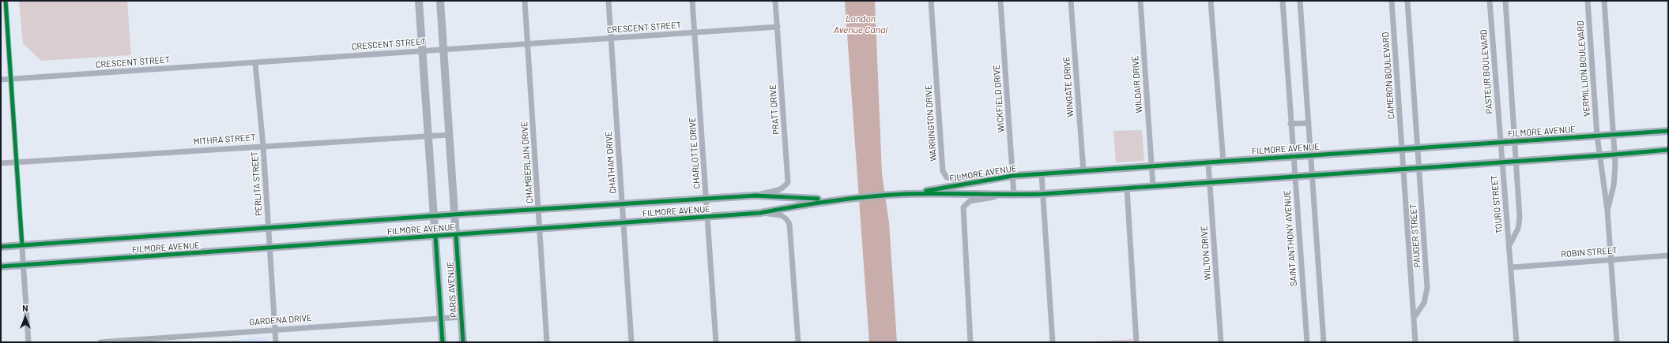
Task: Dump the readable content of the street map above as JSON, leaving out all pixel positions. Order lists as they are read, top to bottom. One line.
{"streets":{"street":["CRESCENT STREET","VERMILLION BOULEVARD","PASTEUR BOULEVARD","CAMERON BOULEVARD","WILDAIR DRIVE","WINGATE DRIVE","WICKFIELD DRIVE","PRATT DRIVE","WARRINGTON DRIVE","FILMORE AVENUE","MITHRA STREET","CHARLOTTE DRIVE","CHAMBERLAIN DRIVE","CHATHAM DRIVE","PERLITA STREET","TOURO STREET","PAUGER STREET","SAINT ANTHONY AVENUE","ROBIN STREET","WILTON DRIVE","PARIS AVENUE","GARDENA DRIVE"]},"crossings":[["CRESCENT STREET","PRATT DRIVE"],["CRESCENT STREET","CHARLOTTE DRIVE"],["CRESCENT STREET","CHAMBERLAIN DRIVE"],["CRESCENT STREET","CHATHAM DRIVE"],["CRESCENT STREET","PERLITA STREET"],["CRESCENT STREET","PARIS AVENUE"],["VERMILLION BOULEVARD","FILMORE AVENUE"],["PASTEUR BOULEVARD","FILMORE AVENUE"],["PASTEUR BOULEVARD","TOURO STREET"],["CAMERON BOULEVARD","FILMORE AVENUE"],["CAMERON BOULEVARD","PAUGER STREET"],["WILDAIR DRIVE","FILMORE AVENUE"],["WINGATE DRIVE","FILMORE AVENUE"],["WICKFIELD DRIVE","WARRINGTON DRIVE"],["WICKFIELD DRIVE","FILMORE AVENUE"],["PRATT DRIVE","FILMORE AVENUE"],["WARRINGTON DRIVE","FILMORE AVENUE"],["FILMORE AVENUE","CHARLOTTE DRIVE"],["FILMORE AVENUE","CHAMBERLAIN DRIVE"],["FILMORE AVENUE","CHATHAM DRIVE"],["FILMORE AVENUE","PERLITA STREET"],["FILMORE AVENUE","TOURO STREET"],["FILMORE AVENUE","PAUGER STREET"],["FILMORE AVENUE","SAINT ANTHONY AVENUE"],["FILMORE AVENUE","WILTON DRIVE"],["FILMORE AVENUE","PARIS AVENUE"],["MITHRA STREET","PERLITA STREET"],["MITHRA STREET","PARIS AVENUE"],["PERLITA STREET","GARDENA DRIVE"],["TOURO STREET","ROBIN STREET"],["PARIS AVENUE","GARDENA DRIVE"]],"water":["London Avenue Canal"],"north":"top"}
